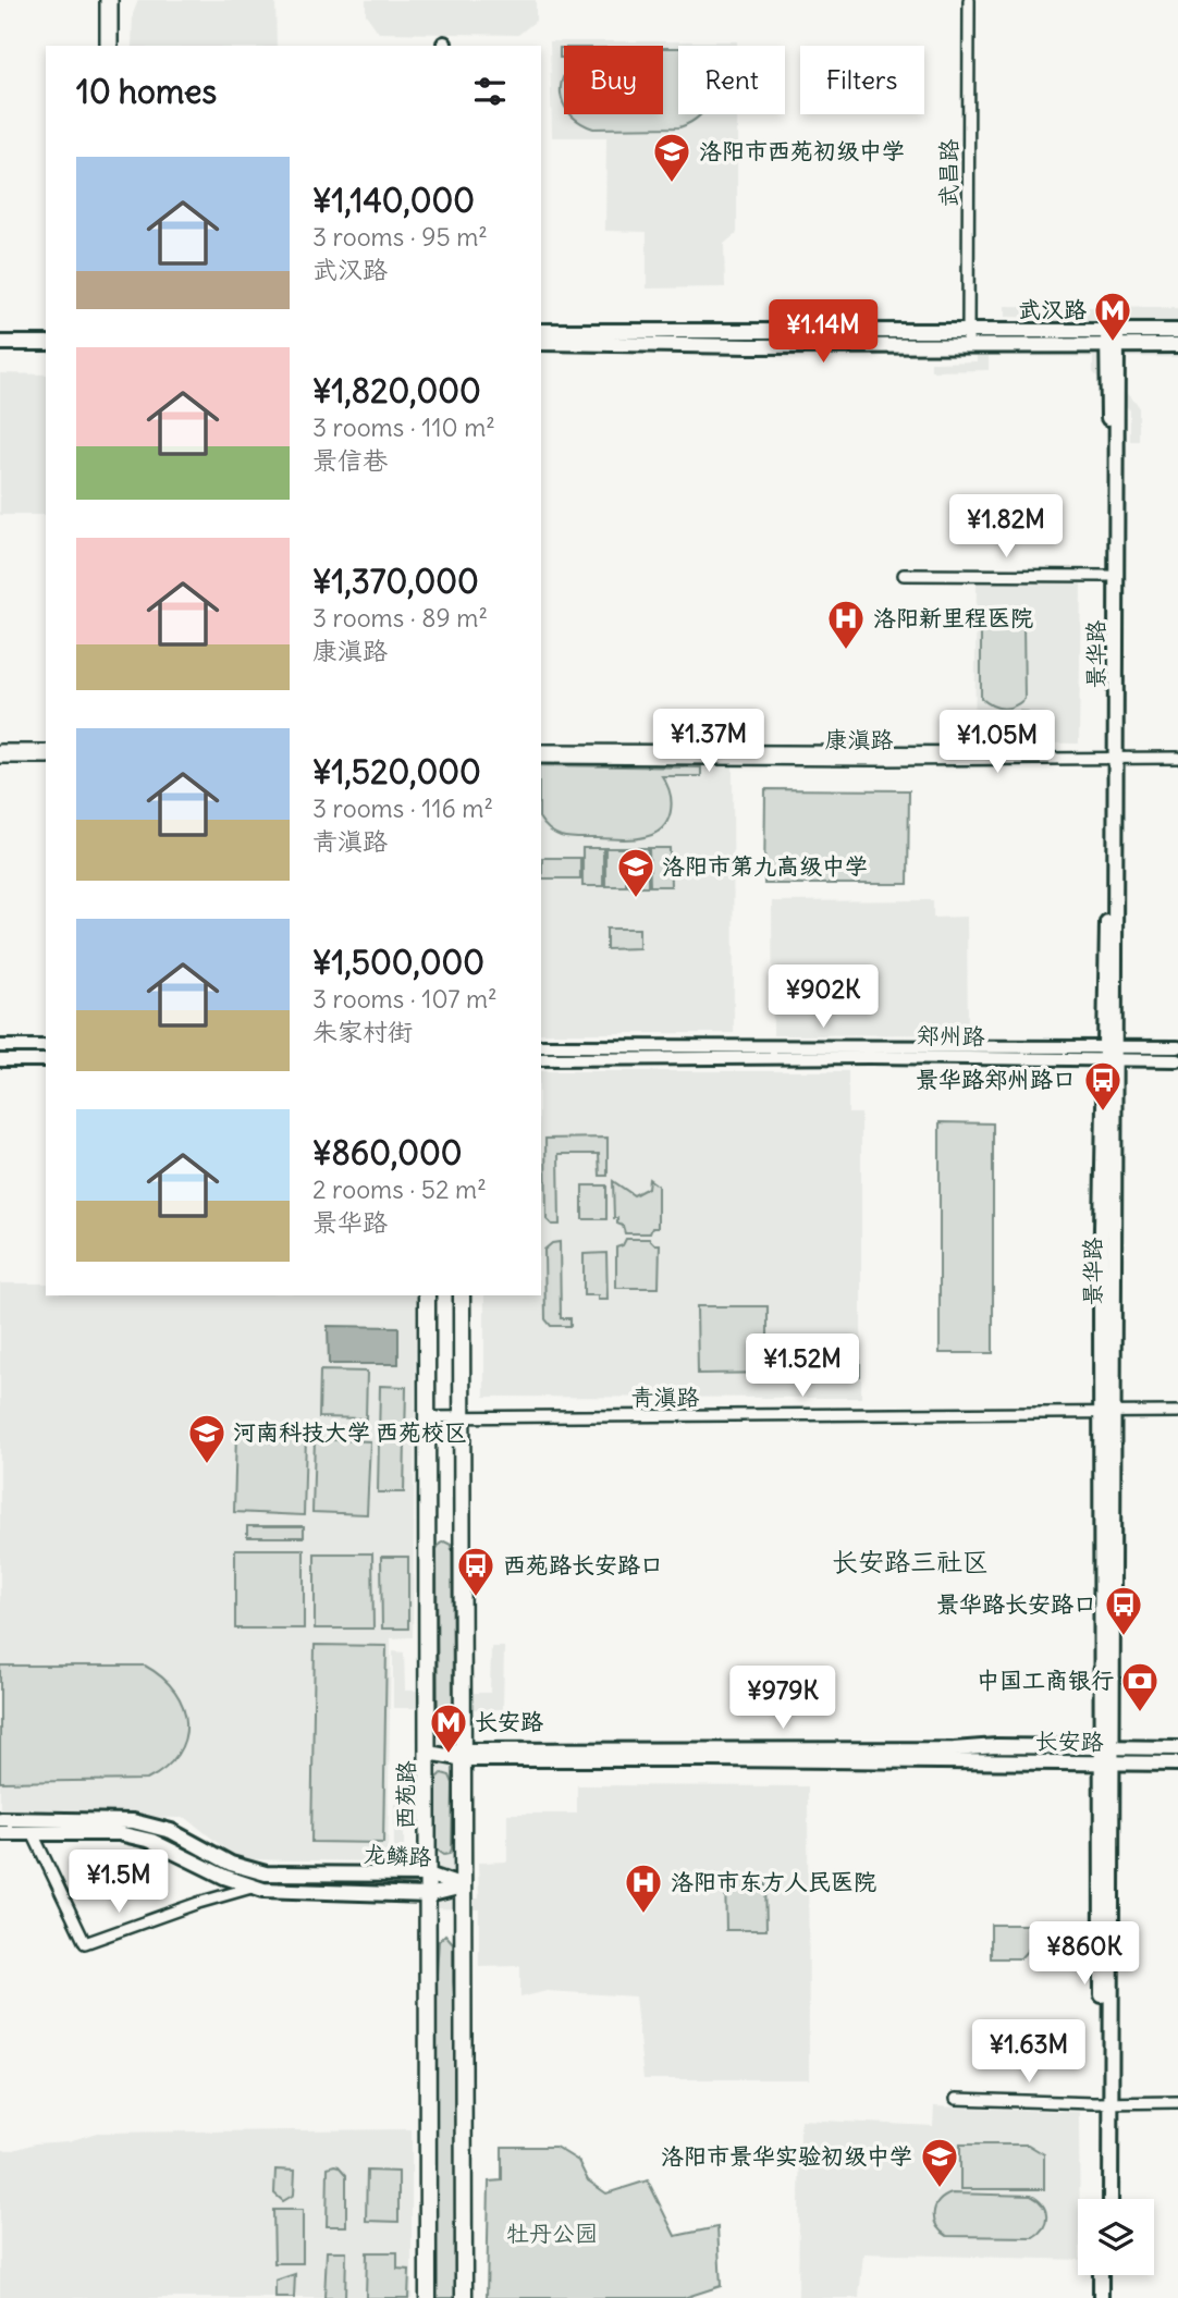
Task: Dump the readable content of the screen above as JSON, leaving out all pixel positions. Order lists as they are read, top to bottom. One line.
{"streets":{"main road":["景华路","长安路","西苑路","龙鳞路"],"street":["武昌路","康滇路","郑州路","青滇路"]},"crossings":[["景华路","康滇路"],["景华路","郑州路"],["景华路","青滇路"],["景华路","长安路"],["青滇路","西苑路"],["长安路","西苑路"],["西苑路","龙鳞路"]],"districts":["长安路三社区"],"parks":["牡丹公园"],"places":{"school or university":["洛阳市西苑初级中学","洛阳市第九高级中学","河南科技大学 西苑校区","洛阳市景华实验初级中学"],"metro station":["武汉路","长安路"],"hospital":["洛阳新里程医院","洛阳市东方人民医院"],"bus stop":["景华路郑州路口","西苑路长安路口","景华路长安路口"],"bank":["中国工商银行"]},"page":{"chip":["Buy","Rent","Filters"],"heading":"10 homes","list":[{"name":"¥1,140,000","note":"3 rooms · 95 m² · 武汉路"},{"name":"¥1,820,000","note":"3 rooms · 110 m² · 景信巷"},{"name":"¥1,370,000","note":"3 rooms · 89 m² · 康滇路"},{"name":"¥1,520,000","note":"3 rooms · 116 m² · 青滇路"},{"name":"¥1,500,000","note":"3 rooms · 107 m² · 朱家村街"},{"name":"¥860,000","note":"2 rooms · 52 m² · 景华路"}],"price":["¥1.14M","¥1.82M","¥1.37M","¥1.05M","¥902K","¥1.52M","¥979K","¥1.5M","¥860K","¥1.63M"]}}
